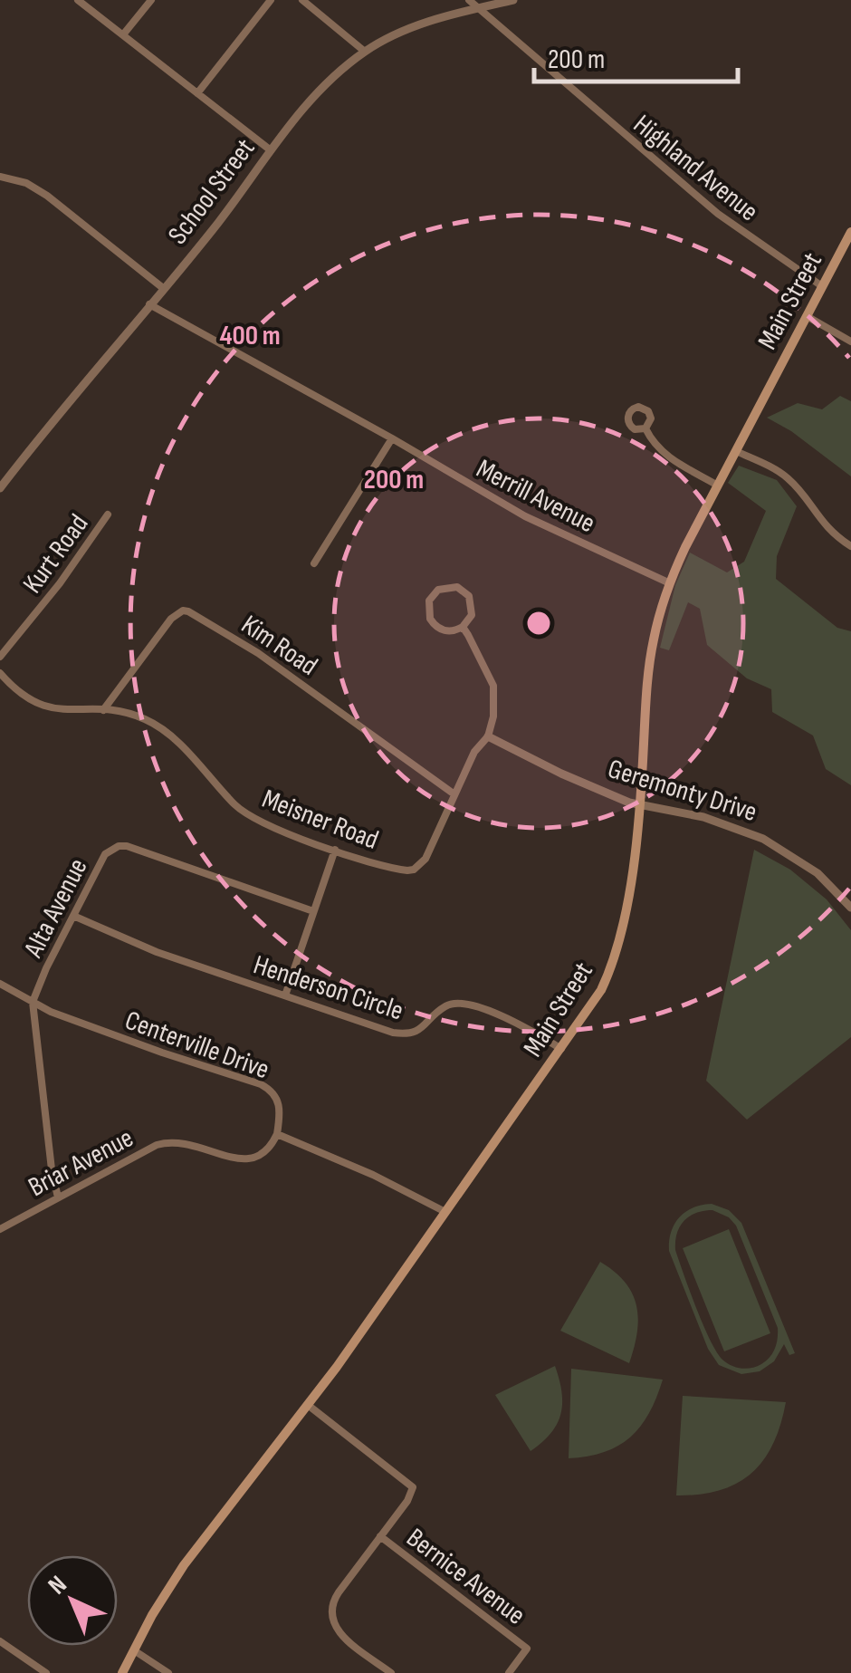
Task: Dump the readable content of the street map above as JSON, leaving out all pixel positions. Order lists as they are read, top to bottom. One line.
{"streets":{"main road":["Main Street"],"street":["Highland Avenue","School Street","Merrill Avenue","Kurt Road","Kim Road","Geremonty Drive","Meisner Road","Alta Avenue","Henderson Circle","Centerville Drive","Briar Avenue","Bernice Avenue"]},"crossings":[["Highland Avenue","School Street"],["Highland Avenue","Main Street"],["School Street","Merrill Avenue"],["Main Street","Merrill Avenue"],["Main Street","Geremonty Drive"],["Main Street","Henderson Circle"],["Kim Road","Meisner Road"],["Geremonty Drive","Meisner Road"],["Alta Avenue","Henderson Circle"],["Alta Avenue","Centerville Drive"],["Centerville Drive","Briar Avenue"]],"scale_bar":"200 m","north":"top left","rings":["400 m","200 m"]}
